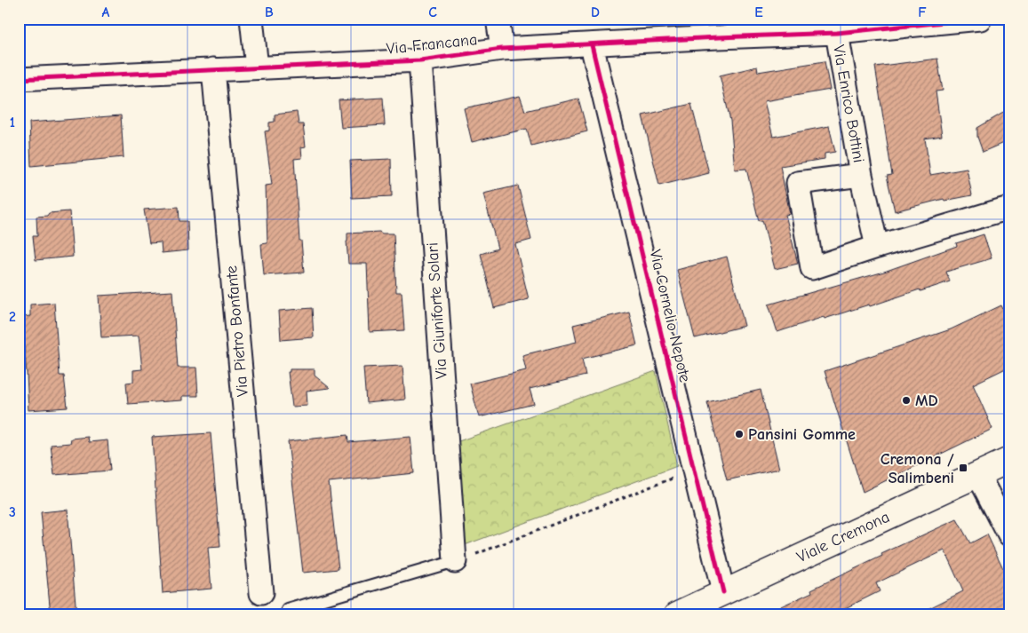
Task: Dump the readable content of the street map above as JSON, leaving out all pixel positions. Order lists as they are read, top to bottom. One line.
{"streets":{"main road":["Viale Cremona"],"street":["Via Francana","Via Enrico Bottini","Via Giuniforte Solari","Via Cornelio Nepote","Via Pietro Bonfante"]},"crossings":[["Via Francana","Via Enrico Bottini"],["Via Francana","Via Giuniforte Solari"],["Via Francana","Via Cornelio Nepote"],["Via Francana","Via Pietro Bonfante"],["Via Cornelio Nepote","Viale Cremona"]],"places":{"other":["MD","Pansini Gomme"],"transit":["Cremona / Salimbeni"]},"grid":{"columns":["A","B","C","D","E","F"],"rows":["1","2","3"]}}
